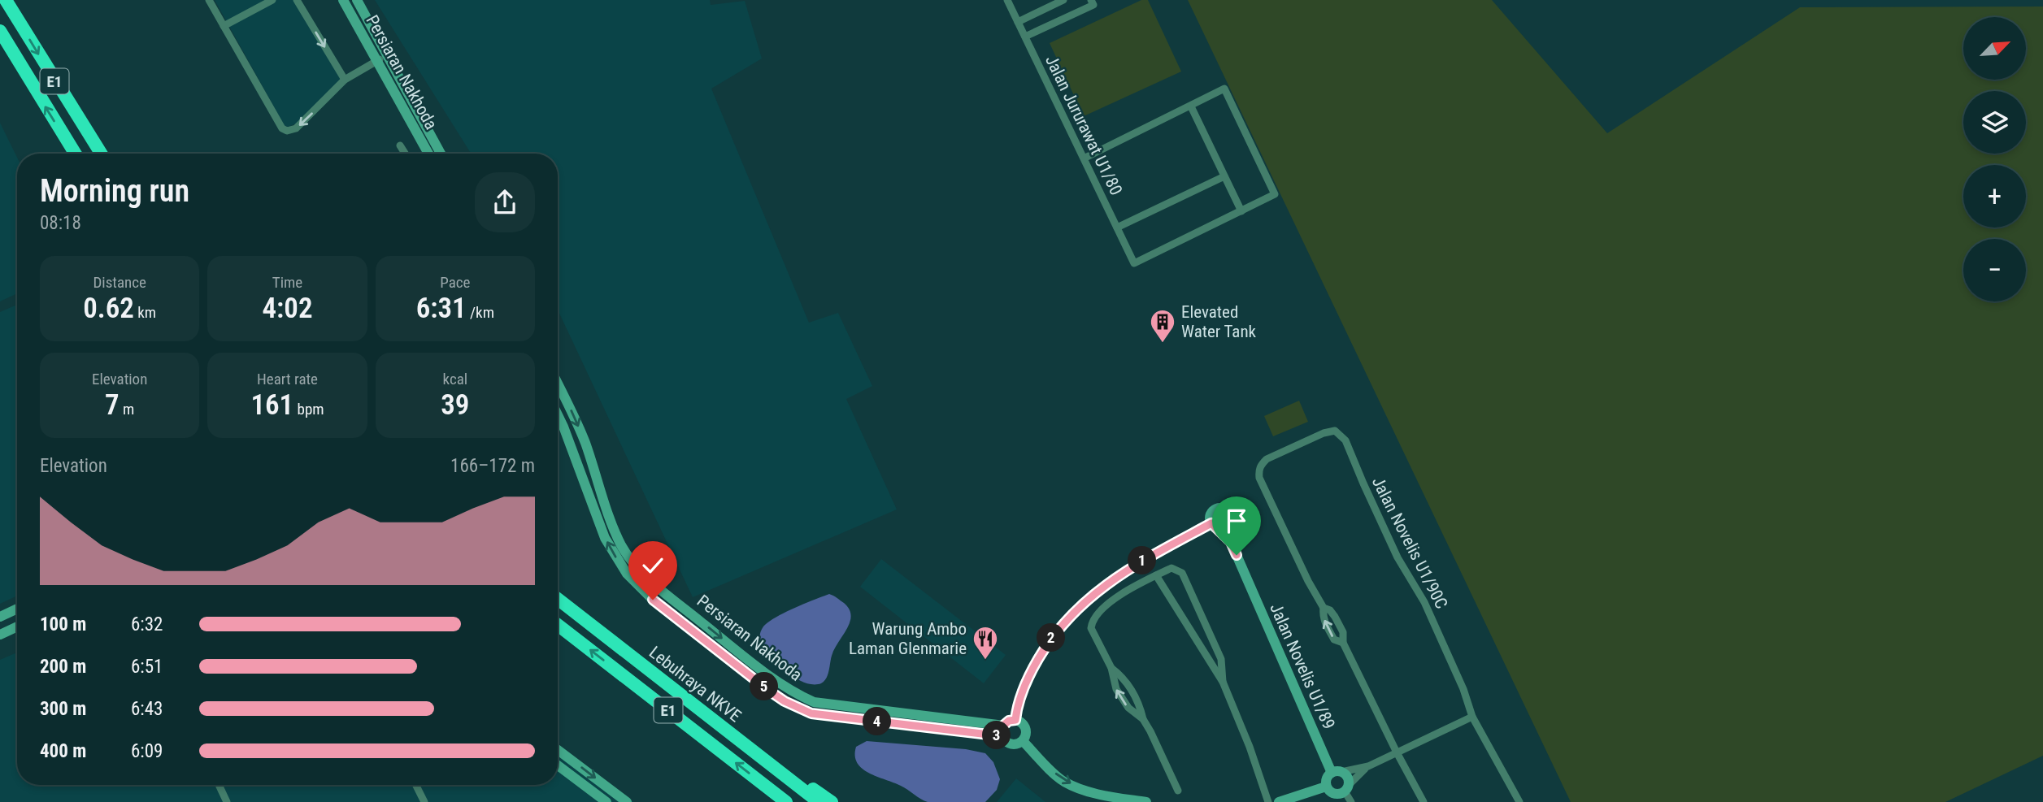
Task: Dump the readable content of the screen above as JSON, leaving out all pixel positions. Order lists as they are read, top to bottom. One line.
{"streets":{"highway":["E1","Lebuhraya NKVE"],"street":["Persiaran Nakhoda","Jalan Jururawat U1/80","Jalan Novelis U1/90C","Jalan Novelis U1/89"]},"places":{"building":["Elevated Water Tank"],"restaurant":["Warung Ambo Laman Glenmarie"]},"north":"top right","page":{"map_buttons":["+","−"],"heading":["Morning run","08:18"],"stats":[["Distance","0.62 km"],["Time","4:02"],["Pace","6:31 /km"],["Elevation","7 m"],["Heart rate","161 bpm"],["kcal","39"]],"chart":["Elevation","166–172 m"],"pins":["1","2","5","4","3"],"list":[{"name":"100 m","note":"6:32"},{"name":"200 m","note":"6:51"},{"name":"300 m","note":"6:43"},{"name":"400 m","note":"6:09"}]}}
